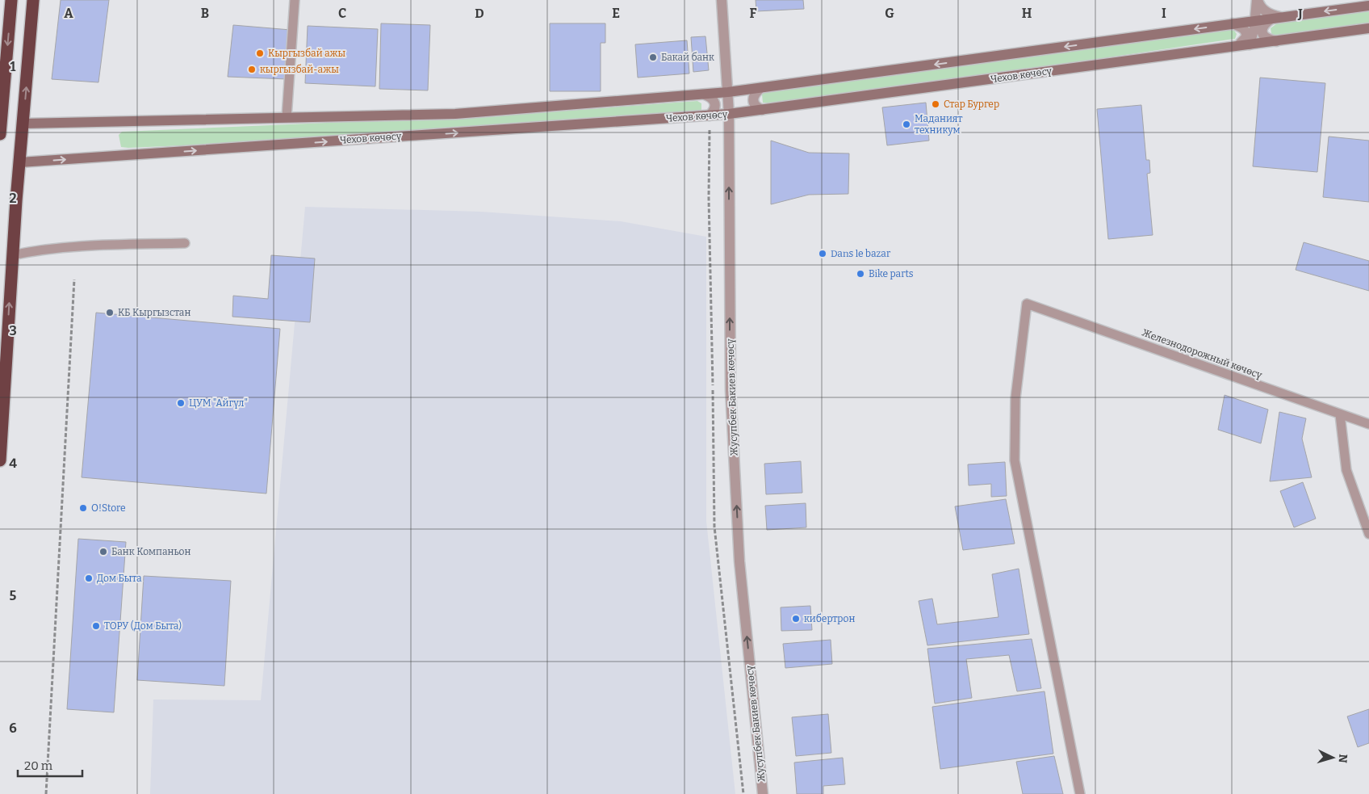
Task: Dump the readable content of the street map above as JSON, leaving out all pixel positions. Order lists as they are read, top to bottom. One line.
{"streets":{"street":["Чехов көчөсү","Жусупбек Бакиев көчөсү"],"lane":["Железнодорожный көчөсү"]},"crossings":[["Чехов көчөсү","Жусупбек Бакиев көчөсү"]],"one_way":["Жусупбек Бакиев көчөсү"],"places":["Кыргызбай ажы","Бакай банк","кыргызбай-ажы","Стар Бургер","Маданият техникум","Dans le bazar","Bike parts","КБ Кыргызстан","ЦУМ \"Айгүл\"","O!Store","Банк Компаньон","Дом Быта","кибертрон","ТОРУ (Дом Быта)"],"scale_bar":"20 m","north":"right","grid":{"columns":["A","B","C","D","E","F","G","H","I","J"],"rows":["1","2","3","4","5","6"]}}
